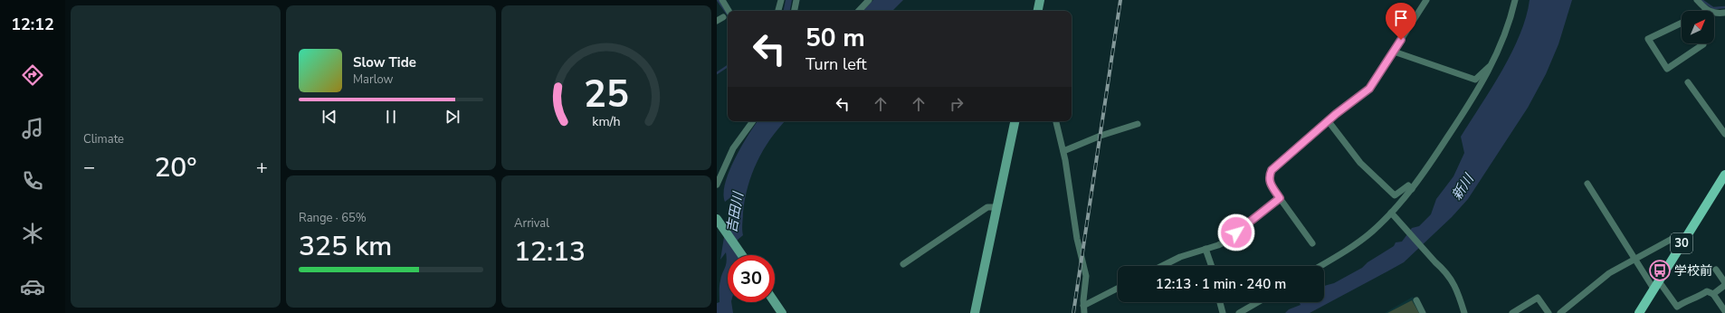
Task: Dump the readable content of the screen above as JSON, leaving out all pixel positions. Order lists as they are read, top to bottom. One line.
{"streets":{"main road":["30"]},"water":["新川","吉田川"],"places":{"bus stop":["学校前"]},"north":"top right","page":{"tabs":"12:12","tile":["Climate",["Range · 65%","325 km"],["Arrival","12:13"]],"turn":["50 m","Turn left"],"song":["Slow Tide","Marlow"],"heat":["−","20°","+"],"limit":"30","trip":"12:13 · 1 min · 240 m","gauge":["25","km/h"]}}
